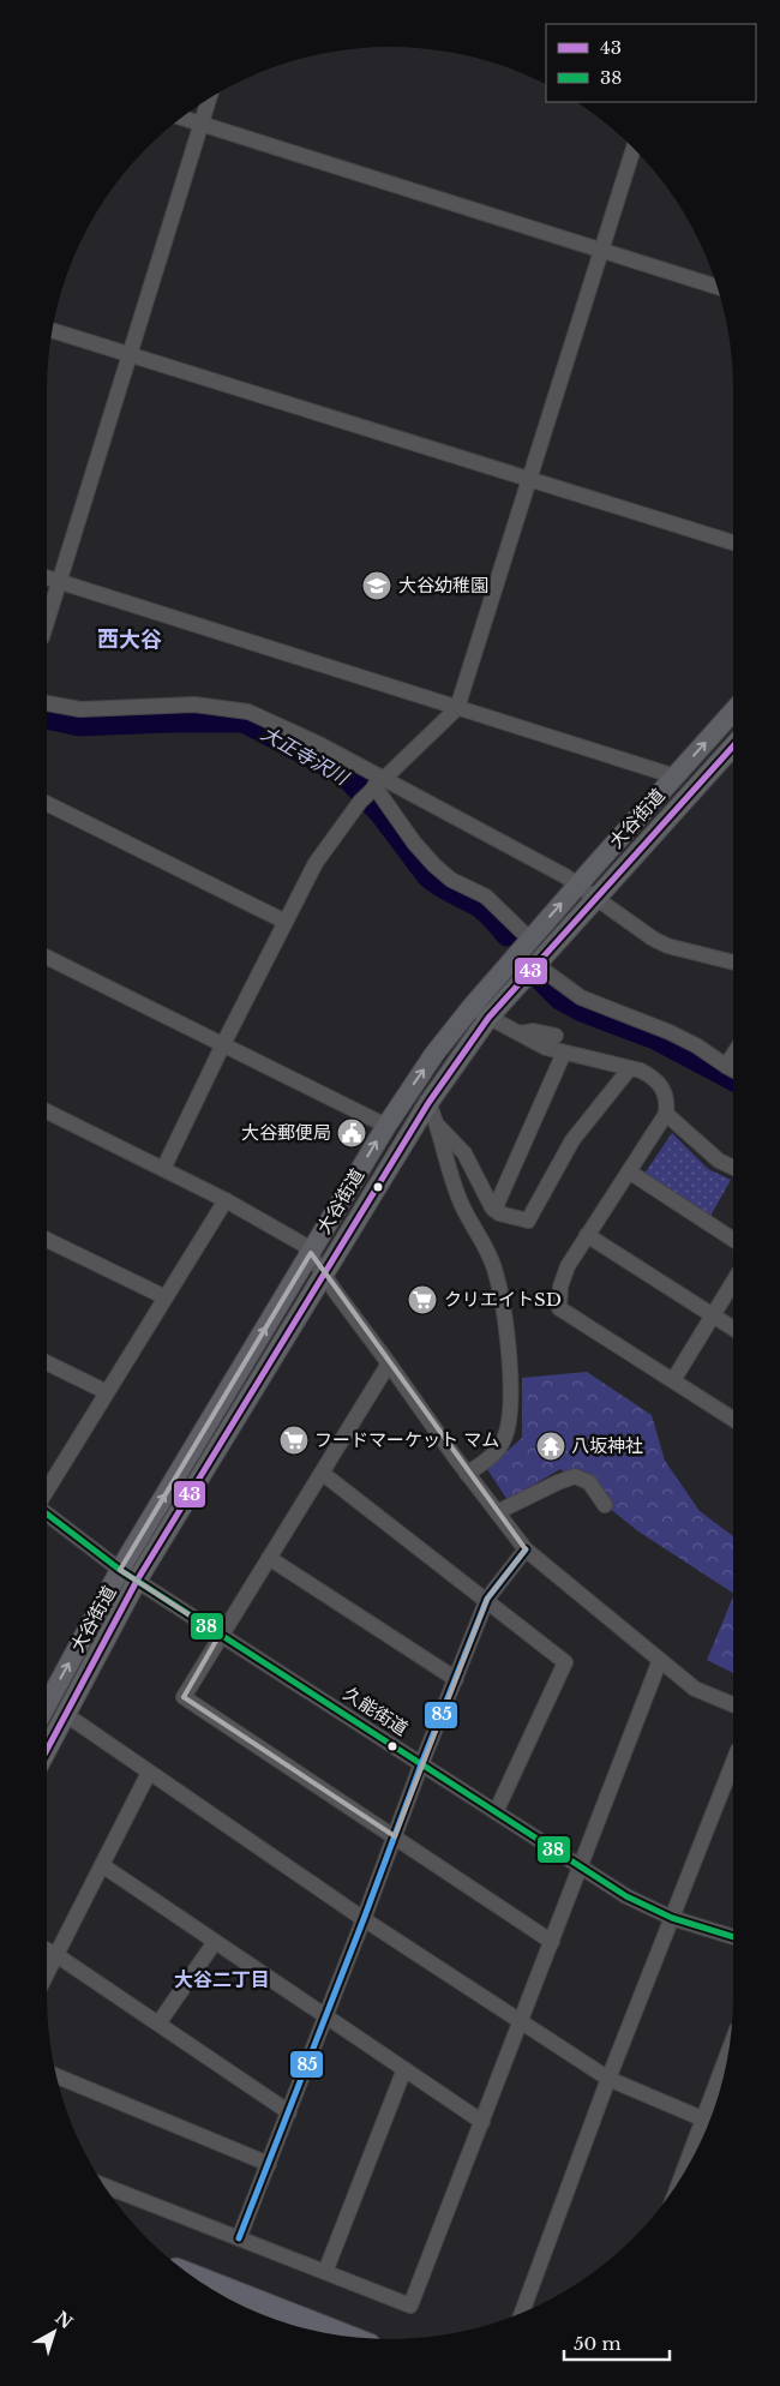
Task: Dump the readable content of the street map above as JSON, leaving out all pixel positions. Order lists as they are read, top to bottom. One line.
{"streets":{"main road":["大谷街道"],"street":["久能街道"]},"crossings":[["大谷街道","久能街道"]],"districts":["西大谷","大谷二丁目"],"water":["大正寺沢川"],"places":{"school or university":["大谷幼稚園"],"public building":["大谷郵便局"],"supermarket":["クリエイトSD","フードマーケット マム"],"temple":["八坂神社"]},"lines":["transit line 43","transit line 38","transit line 85"],"legend":["43","38"],"scale_bar":"50 m","north":"top right"}
